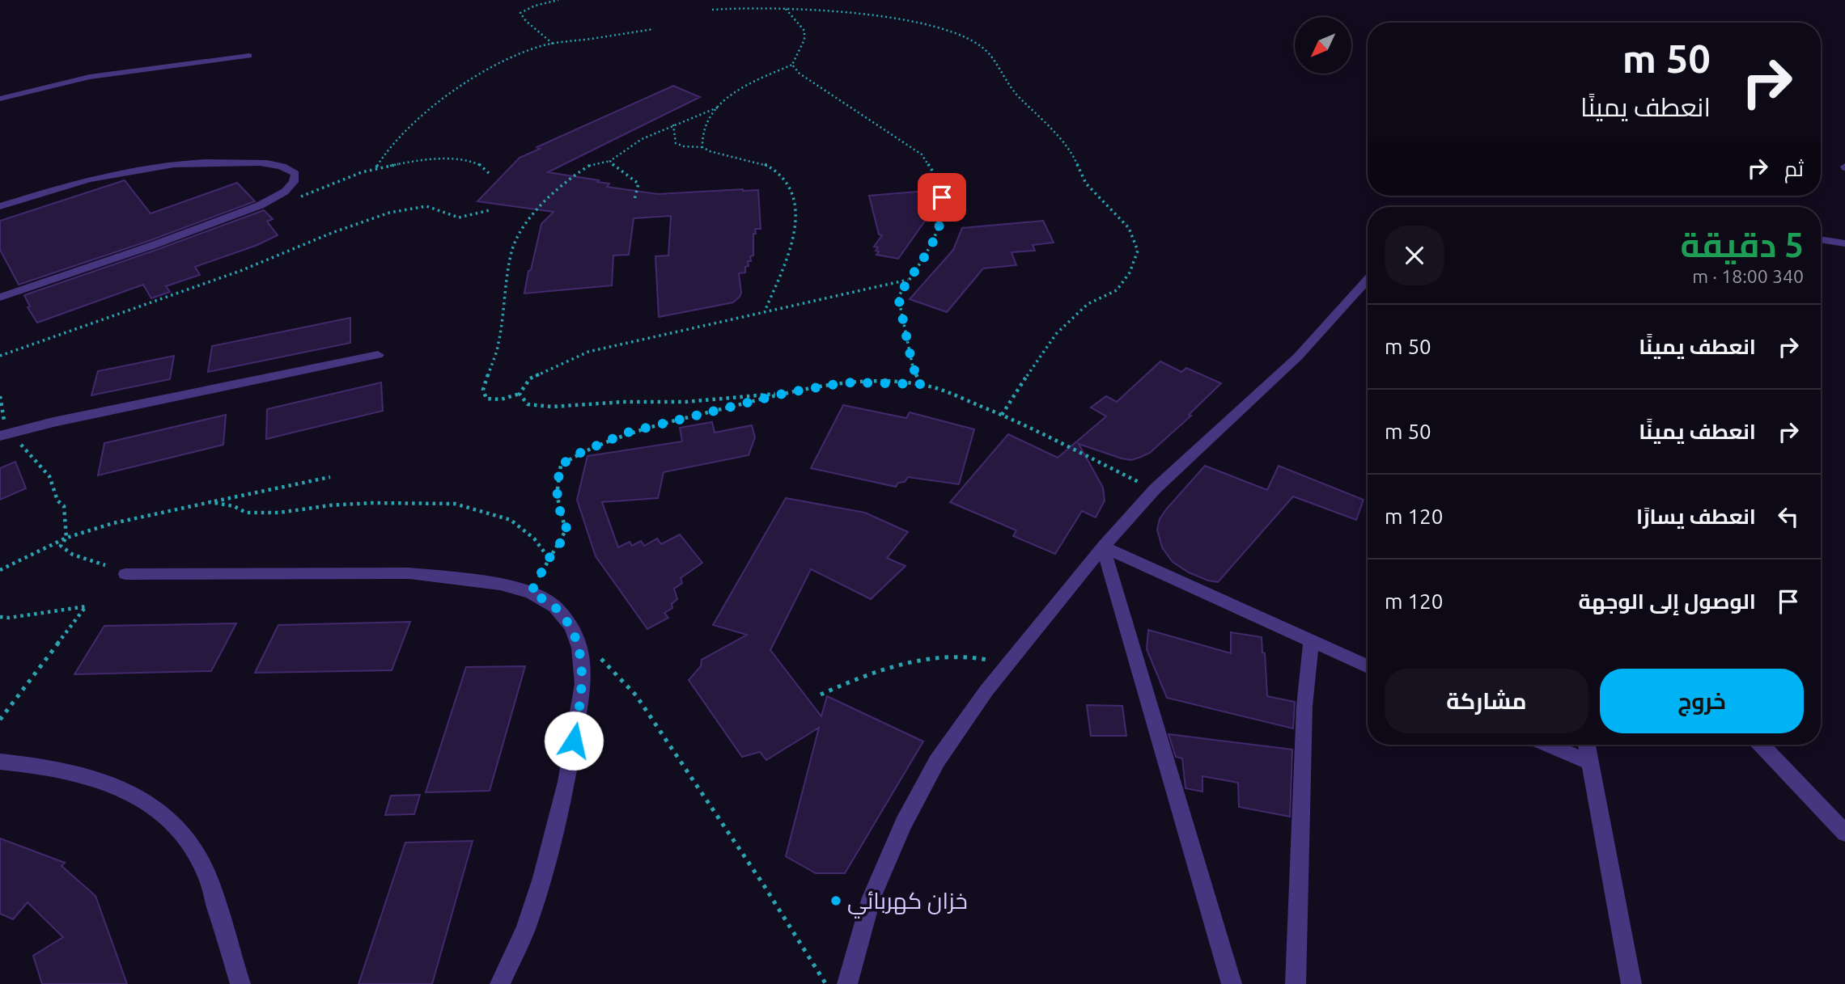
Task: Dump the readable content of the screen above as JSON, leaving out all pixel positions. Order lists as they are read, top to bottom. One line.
{"places":["خزان كهربائي"],"north":"bottom left","page":{"turn":["50 m","انعطف يمينًا"],"then":"ثم","heading":["5 دقيقة","340 m · 18:00"],"list":[{"name":"انعطف يمينًا","value":"50 m"},{"name":"انعطف يمينًا","value":"50 m"},{"name":"انعطف يسارًا","value":"120 m"},{"name":"الوصول إلى الوجهة","value":"120 m"}],"buttons":["خروج","مشاركة"]}}
